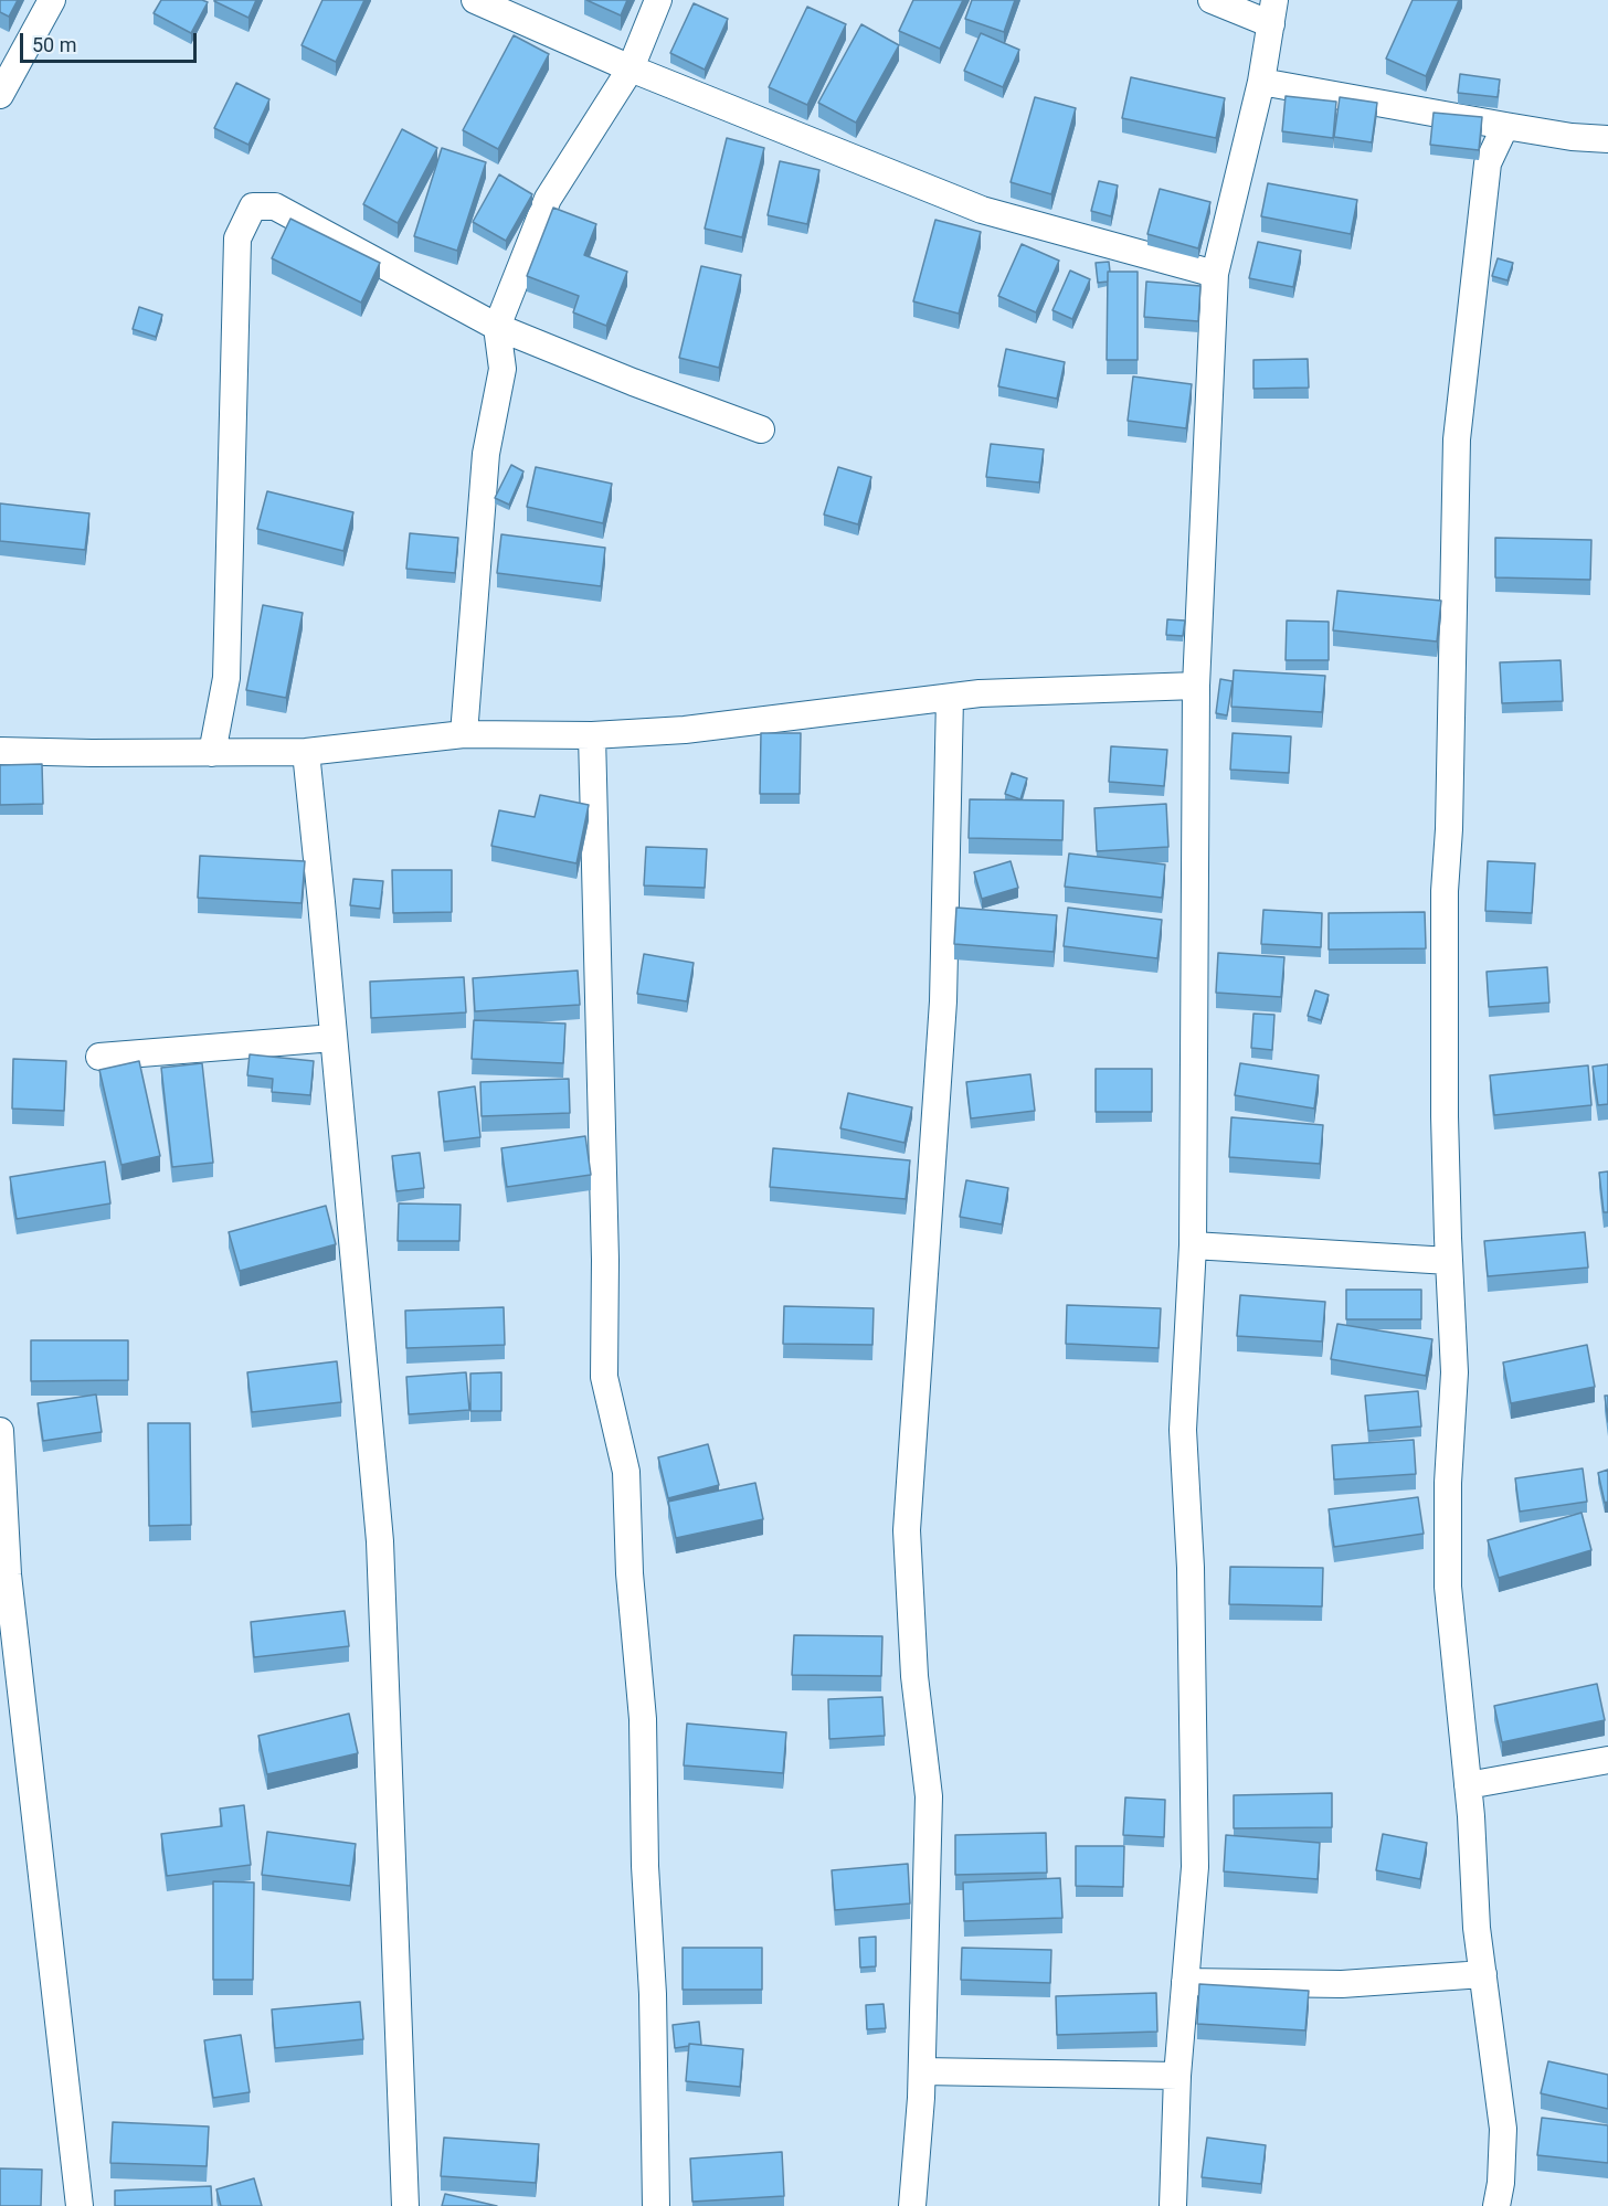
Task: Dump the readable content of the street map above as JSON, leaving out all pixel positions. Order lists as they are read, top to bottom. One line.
{"scale_bar":"50 m"}
